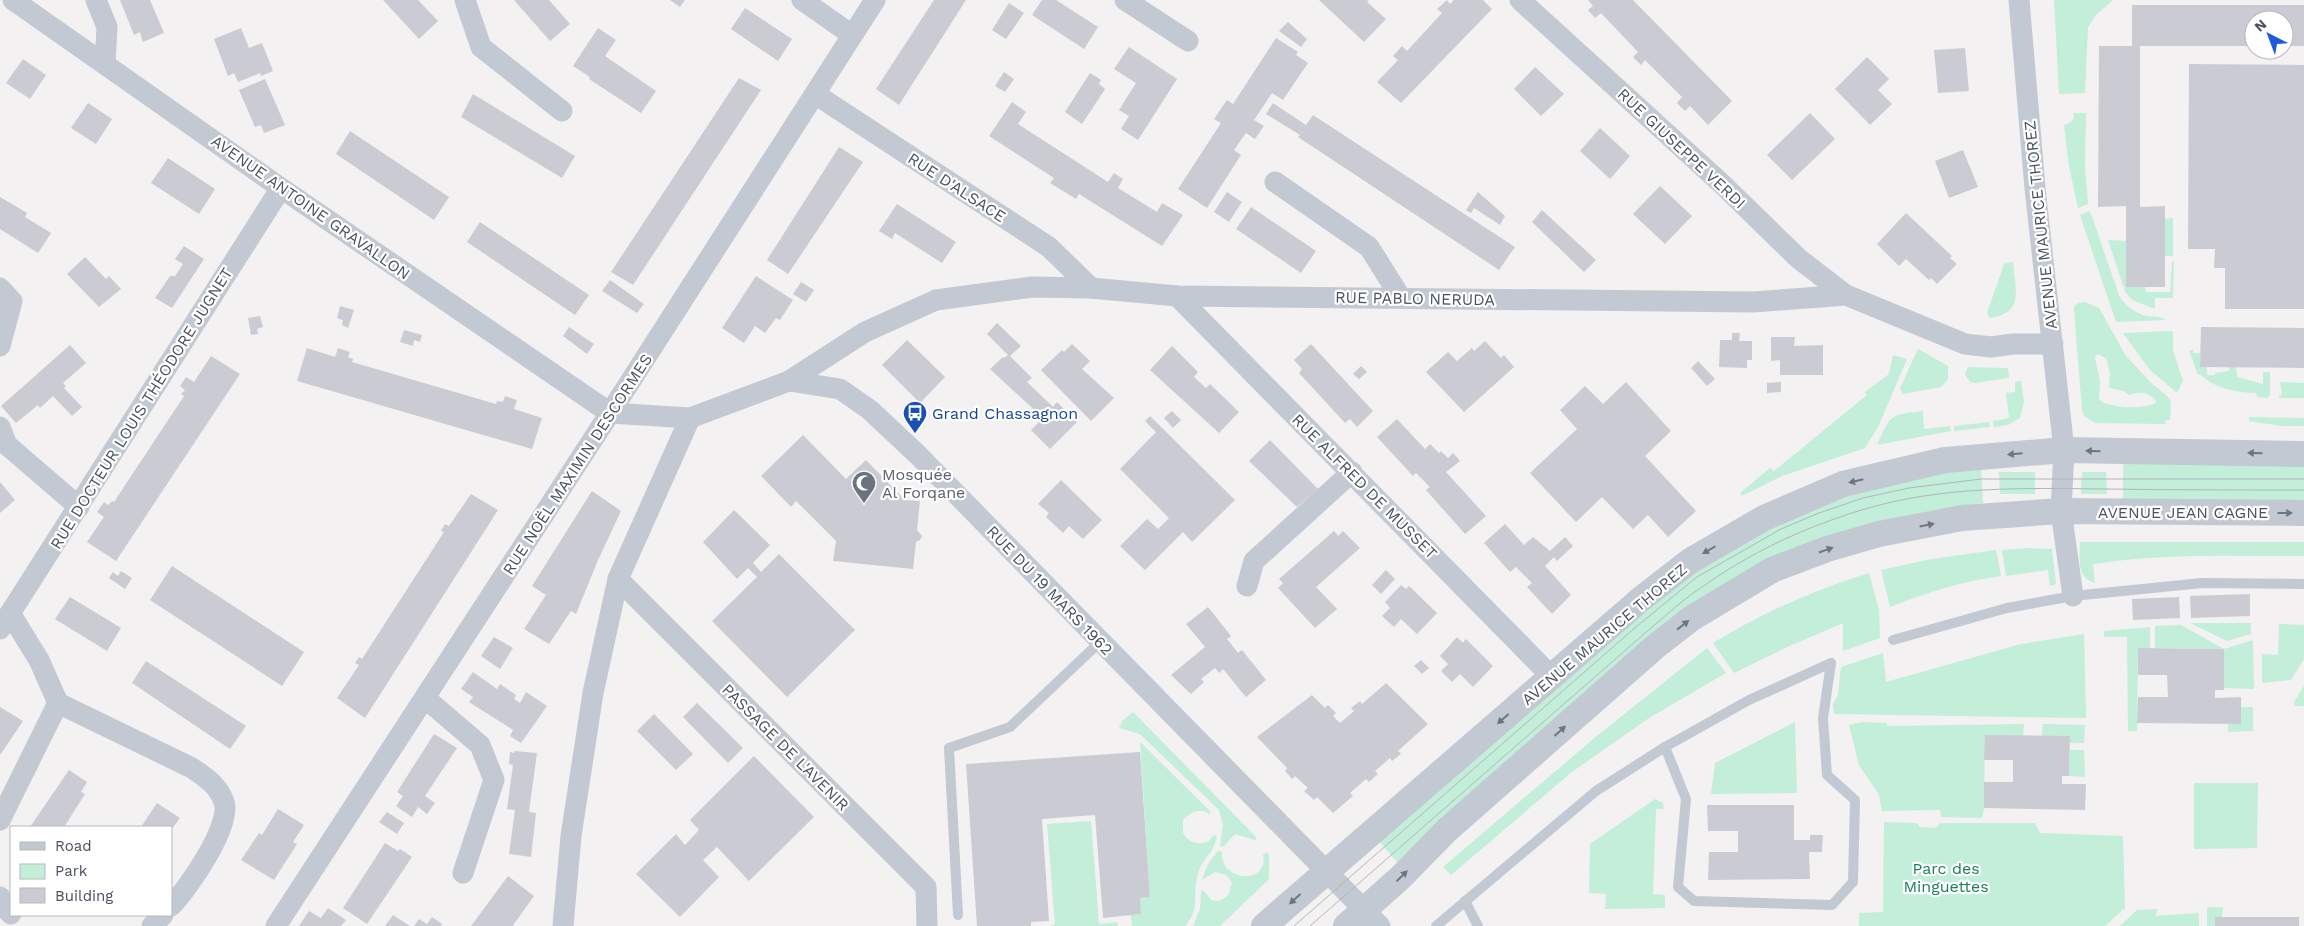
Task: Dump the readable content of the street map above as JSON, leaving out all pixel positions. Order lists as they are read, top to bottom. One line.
{"streets":{"street":["RUE GIUSEPPE VERDI","RUE D'ALSACE","AVENUE ANTOINE GRAVALLON","AVENUE MAURICE THOREZ","RUE PABLO NERUDA","RUE DOCTEUR LOUIS THÉODORE JUGNET","RUE NOËL MAXIMIN DESCORMES","RUE ALFRED DE MUSSET","AVENUE JEAN CAGNE","RUE DU 19 MARS 1962","PASSAGE DE L'AVENIR"]},"crossings":[["RUE GIUSEPPE VERDI","RUE PABLO NERUDA"],["RUE D'ALSACE","RUE PABLO NERUDA"],["RUE D'ALSACE","RUE NOËL MAXIMIN DESCORMES"],["AVENUE ANTOINE GRAVALLON","RUE DOCTEUR LOUIS THÉODORE JUGNET"],["AVENUE ANTOINE GRAVALLON","RUE NOËL MAXIMIN DESCORMES"],["AVENUE MAURICE THOREZ","RUE PABLO NERUDA"],["AVENUE MAURICE THOREZ","RUE ALFRED DE MUSSET"],["AVENUE MAURICE THOREZ","AVENUE JEAN CAGNE"],["AVENUE MAURICE THOREZ","RUE DU 19 MARS 1962"],["RUE PABLO NERUDA","RUE ALFRED DE MUSSET"],["RUE PABLO NERUDA","RUE DU 19 MARS 1962"]],"parks":["Parc des Minguettes"],"places":{"bus stop":["Grand Chassagnon"],"mosque":["Mosquée Al Forqane"]},"legend":["Road","Park","Building"],"north":"top left"}
